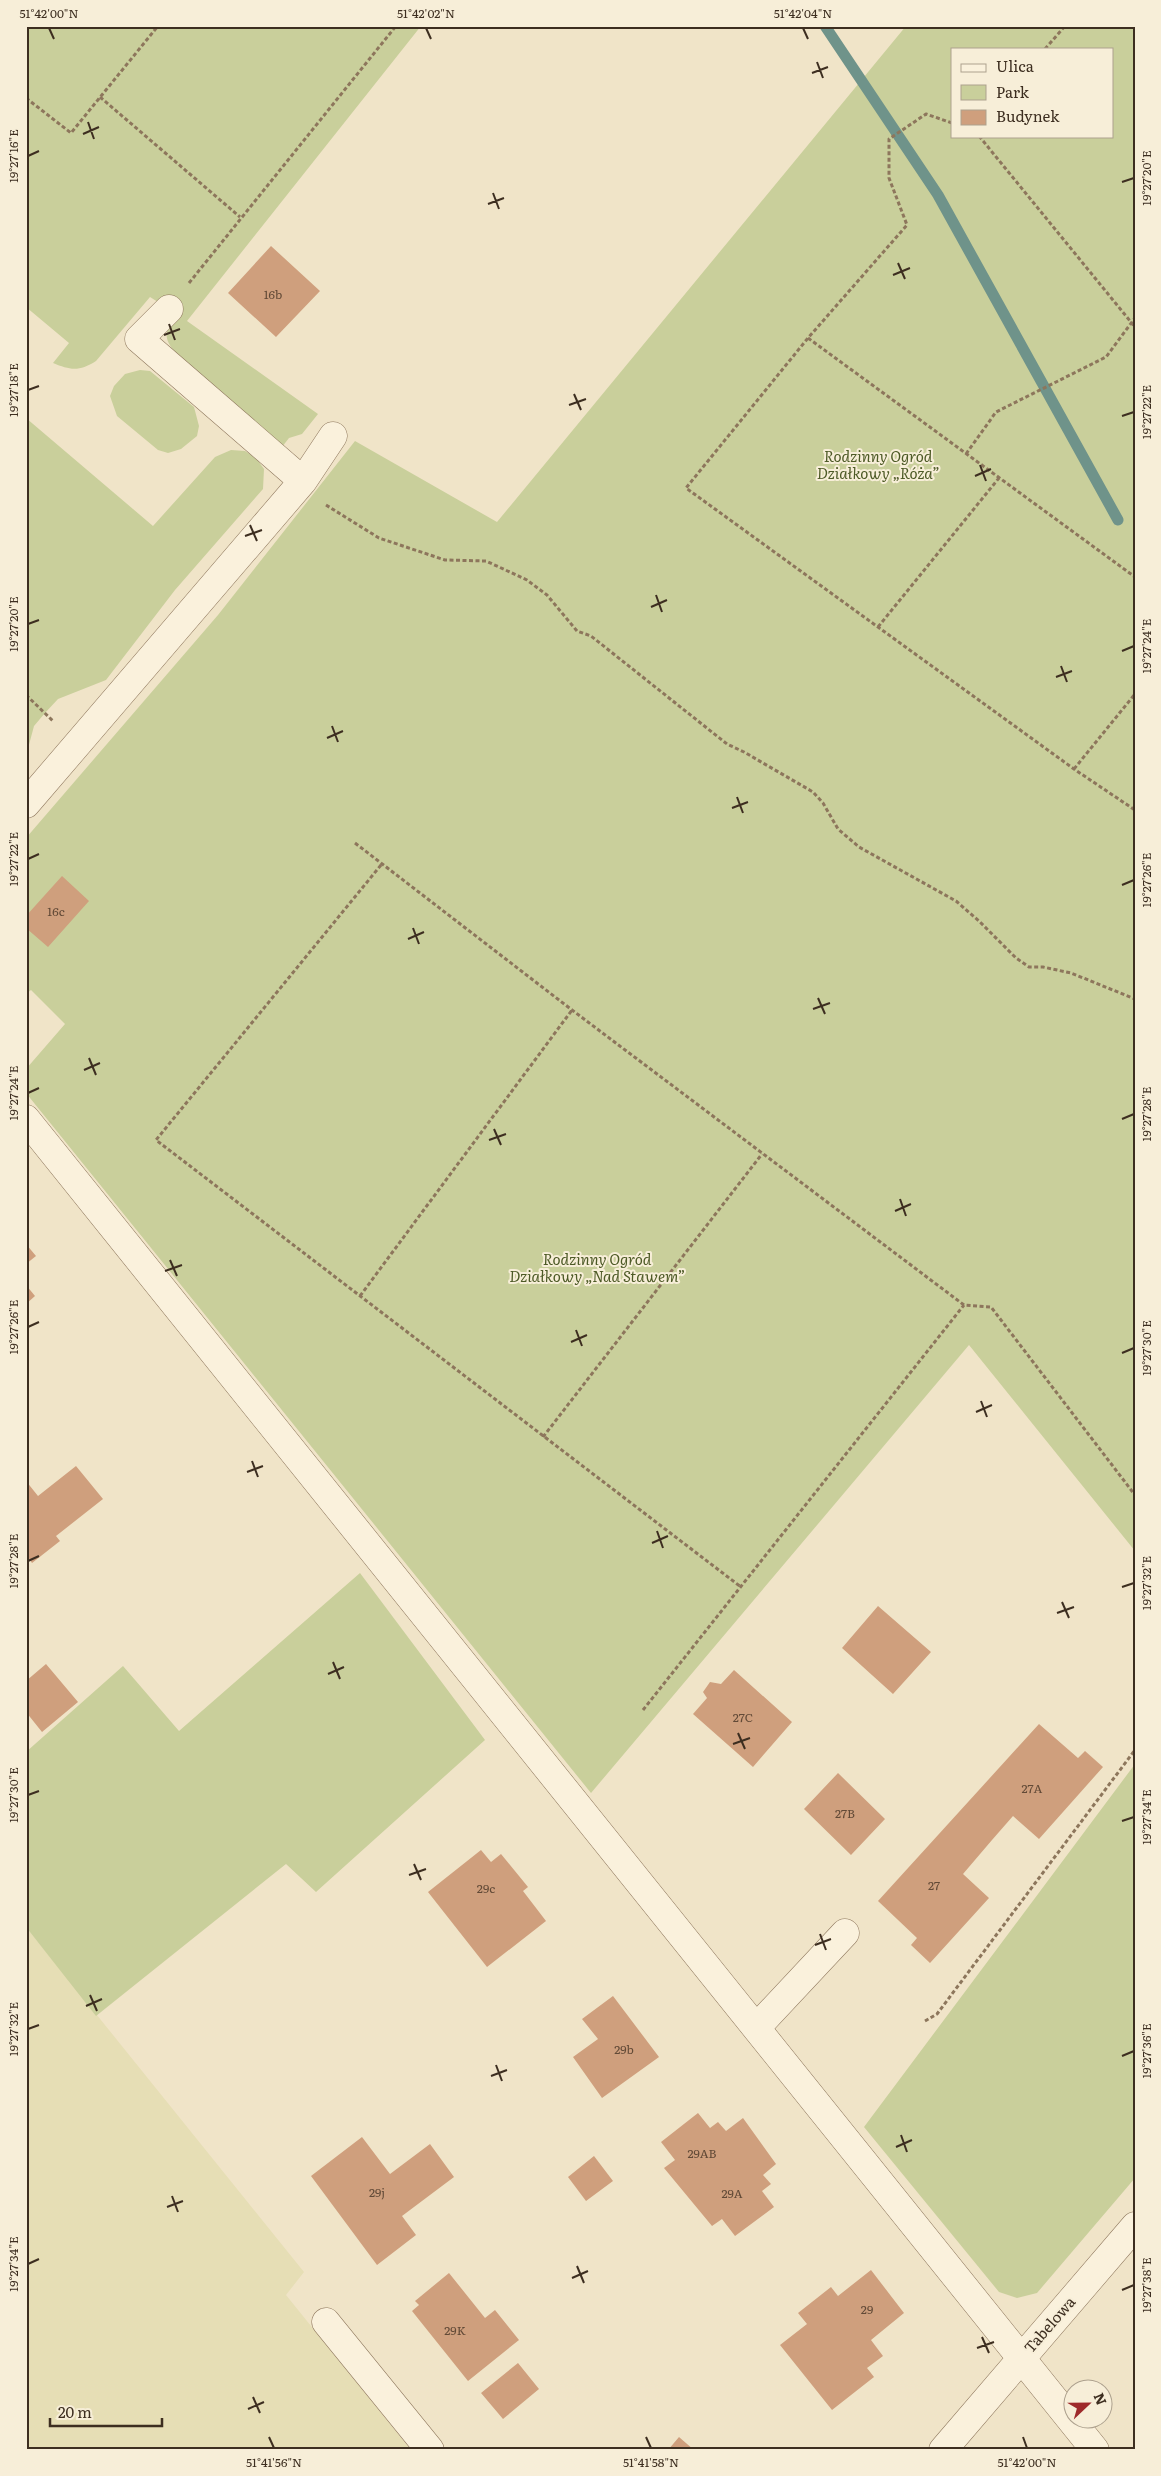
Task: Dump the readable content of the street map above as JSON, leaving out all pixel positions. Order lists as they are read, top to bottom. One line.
{"streets":{"street":["Tabelowa"]},"parks":["Rodzinny Ogród Działkowy „Róża”","Rodzinny Ogród Działkowy „Nad Stawem”"],"house_numbers":["16b","16c","27C","27A","27B","27","29c","29b","29AB","29j","29A","29","29K"],"legend":["Ulica","Park","Budynek"],"scale_bar":"20 m","north":"right","coordinates":["51°42'00\"N","51°42'02\"N","51°42'04\"N","19°27'16\"E","19°27'20\"E","19°27'18\"E","19°27'22\"E","19°27'24\"E","19°27'26\"E","19°27'28\"E","19°27'30\"E","19°27'32\"E","19°27'34\"E","19°27'36\"E","19°27'38\"E","51°41'56\"N","51°41'58\"N"]}
